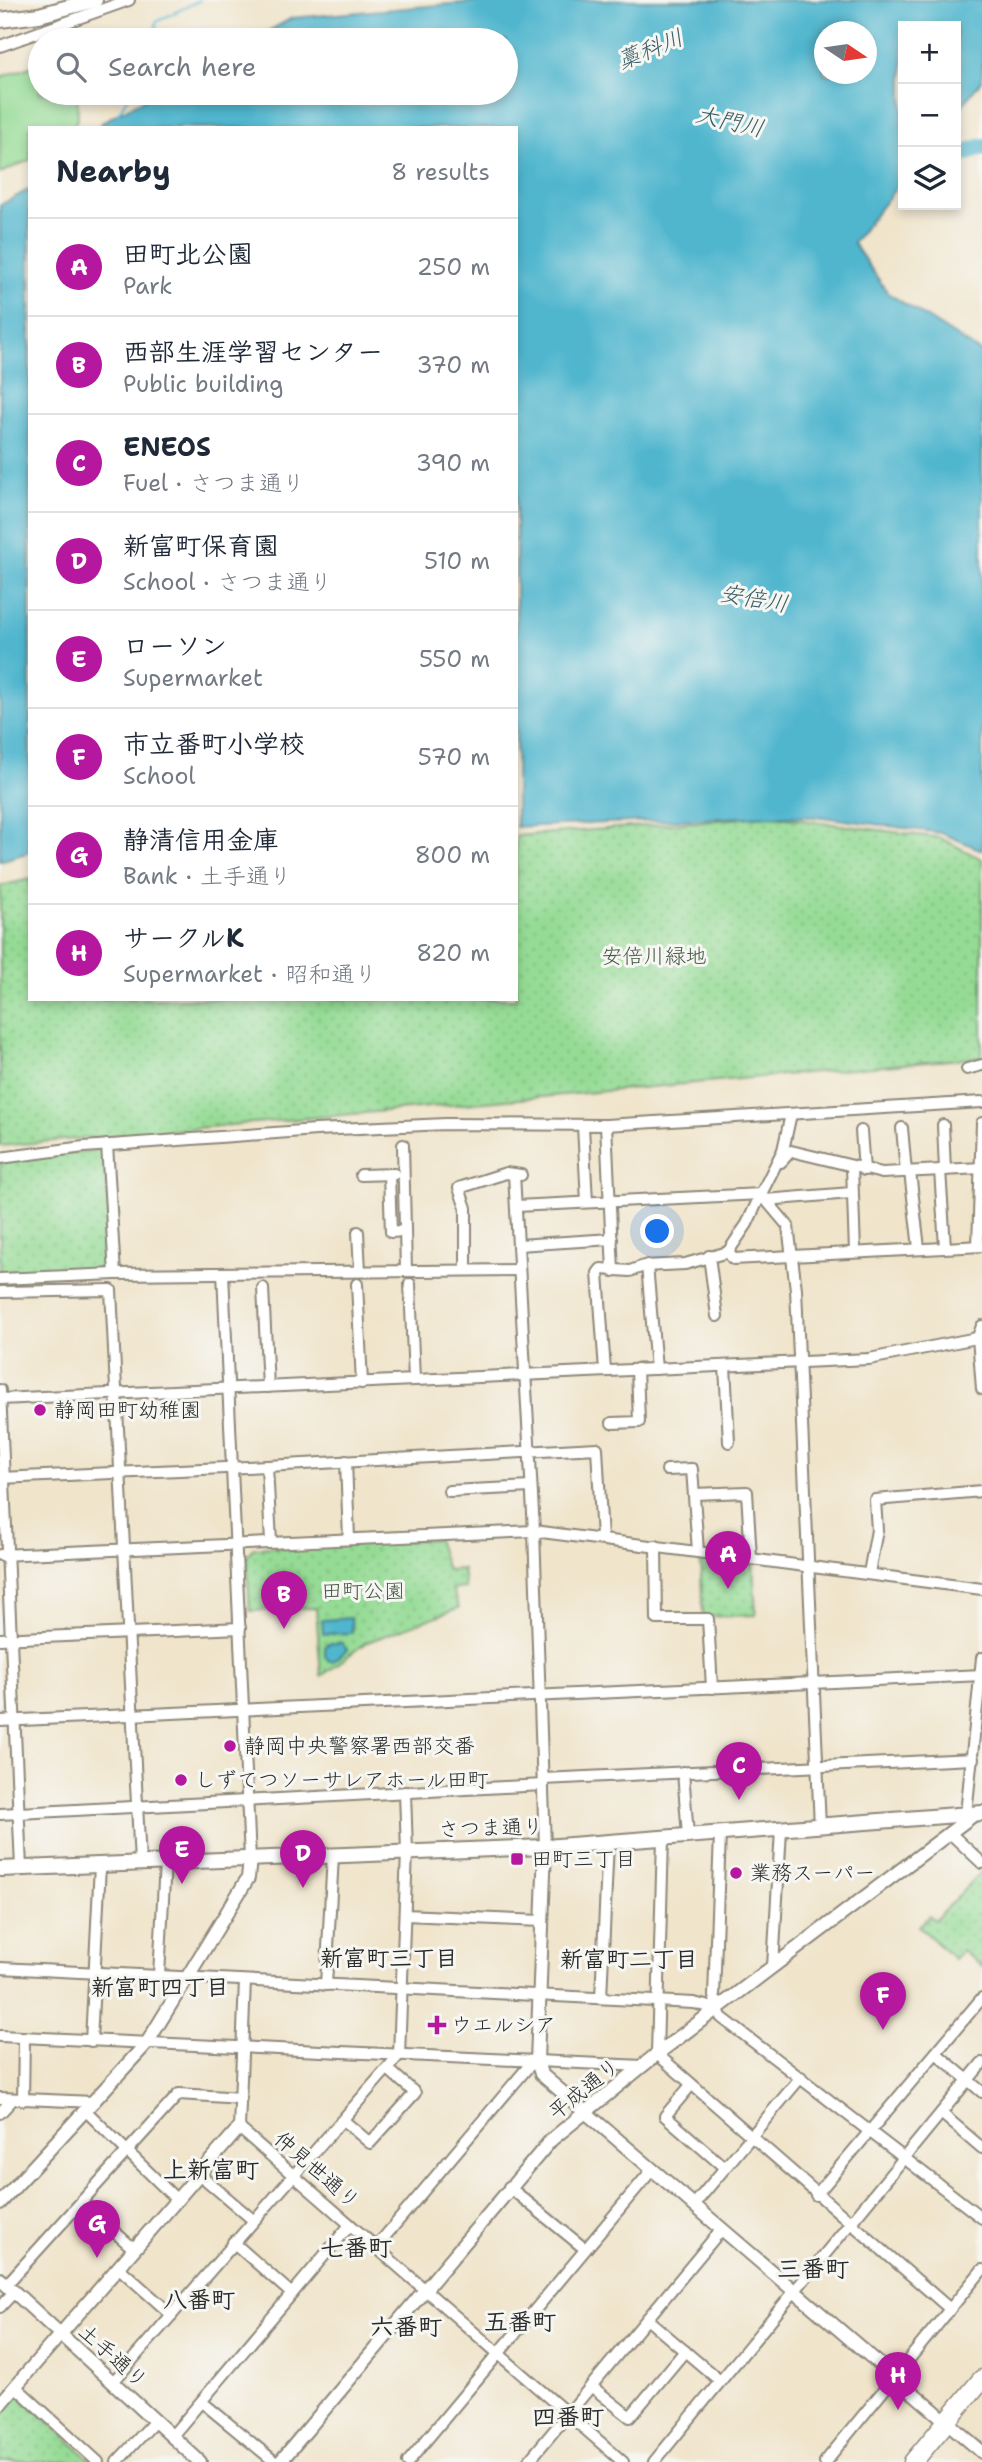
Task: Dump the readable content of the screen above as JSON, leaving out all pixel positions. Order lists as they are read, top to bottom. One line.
{"streets":{"main road":["さつま通り"],"street":["平成通り","仲見世通り","土手通り"]},"crossings":[["さつま通り","平成通り"],["平成通り","仲見世通り"]],"districts":["新富町三丁目","新富町二丁目","新富町四丁目","上新富町","七番町","三番町","八番町","五番町","六番町","四番町"],"water":["藁科川","大門川","安倍川"],"parks":["安倍川緑地","田町公園"],"places":{"other":["静岡田町幼稚園","静岡中央警察署西部交番","しずてつソーサレアホール田町","業務スーパー"],"transit":["田町三丁目"],"health":["ウエルシア"]},"north":"right","page":{"map_buttons":["+","−"],"search":"Search here","heading":["Nearby","8 results"],"list":[{"mark":"A","name":"田町北公園","note":"Park","value":"250 m"},{"mark":"B","name":"西部生涯学習センター","note":"Public building","value":"370 m"},{"mark":"C","name":"ENEOS","note":"Fuel · さつま通り","value":"390 m"},{"mark":"D","name":"新富町保育園","note":"School · さつま通り","value":"510 m"},{"mark":"E","name":"ローソン","note":"Supermarket","value":"550 m"},{"mark":"F","name":"市立番町小学校","note":"School","value":"570 m"},{"mark":"G","name":"静清信用金庫","note":"Bank · 土手通り","value":"800 m"},{"mark":"H","name":"サークルK","note":"Supermarket · 昭和通り","value":"820 m"}],"pins":["A","B","C","E","D","F","G","H"]}}
